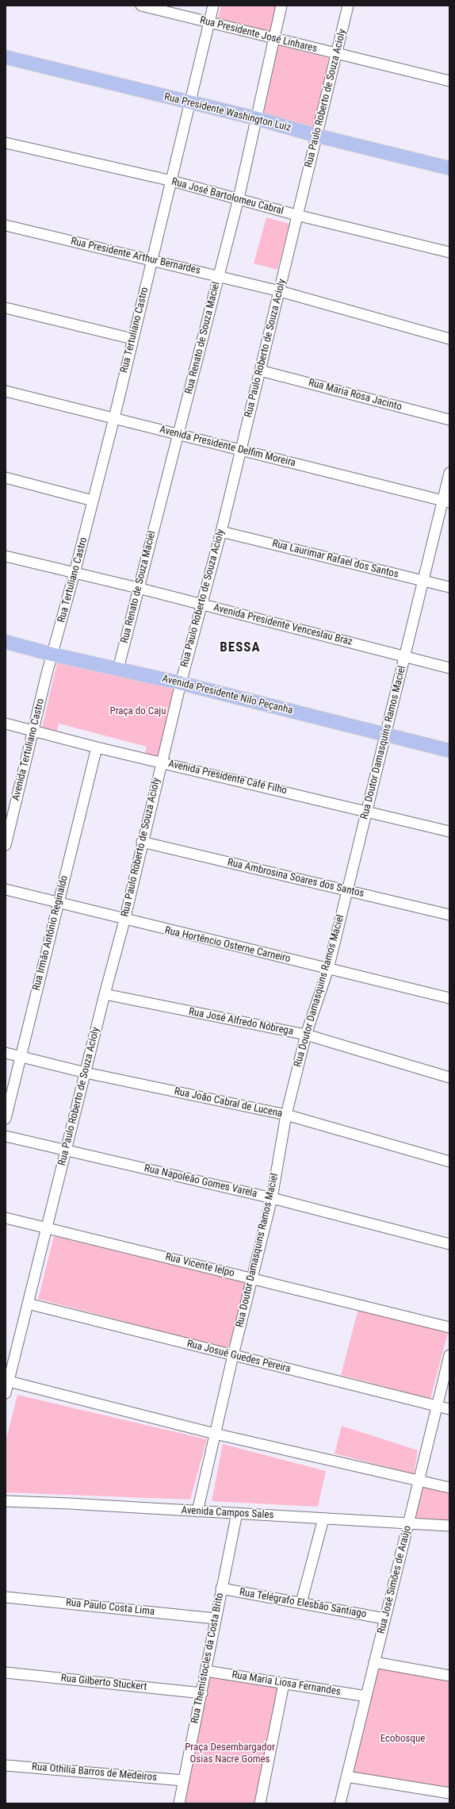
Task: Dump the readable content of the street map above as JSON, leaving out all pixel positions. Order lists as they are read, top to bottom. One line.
{"streets":{"main road":["Rua Presidente Washington Luiz","Avenida Presidente Nilo Peçanha"],"street":["Rua Presidente José Linhares","Rua Paulo Roberto de Souza Acioly","Rua José Bartolomeu Cabral","Rua Presidente Arthur Bernardes","Rua Tertuliano Castro","Rua Renato de Souza Maciel","Rua Maria Rosa Jacinto","Avenida Presidente Delfim Moreira","Rua Laurimar Rafael dos Santos","Avenida Presidente Venceslau Braz","Rua Doutor Damasquins Ramos Maciel","Avenida Tertuliano Castro","Avenida Presidente Café Filho","Rua Ambrosina Soares dos Santos","Rua Irmão Antônio Reginaldo","Rua Hortêncio Osterne Carneiro","Rua José Alfredo Nóbrega","Rua João Cabral de Lucena","Rua Napoleão Gomes Varela","Rua Vicente Ielpo","Rua Josué Guedes Pereira","Avenida Campos Sales","Rua José Simões de Araújo","Rua Telégrafo Elesbão Santiago","Rua Paulo Costa Lima","Rua Themístocles da Costa Brito","Rua Gilberto Stuckert","Rua Maria Liosa Fernandes","Rua Othilia Barros de Medeiros"]},"crossings":[["Rua Presidente José Linhares","Rua Paulo Roberto de Souza Acioly"],["Rua Presidente José Linhares","Rua Tertuliano Castro"],["Rua Presidente José Linhares","Rua Renato de Souza Maciel"],["Rua Paulo Roberto de Souza Acioly","Rua Presidente Washington Luiz"],["Rua Paulo Roberto de Souza Acioly","Rua José Bartolomeu Cabral"],["Rua Paulo Roberto de Souza Acioly","Rua Presidente Arthur Bernardes"],["Rua Paulo Roberto de Souza Acioly","Rua Maria Rosa Jacinto"],["Rua Paulo Roberto de Souza Acioly","Avenida Presidente Delfim Moreira"],["Rua Paulo Roberto de Souza Acioly","Rua Laurimar Rafael dos Santos"],["Rua Paulo Roberto de Souza Acioly","Avenida Presidente Venceslau Braz"],["Rua Paulo Roberto de Souza Acioly","Avenida Presidente Nilo Peçanha"],["Rua Paulo Roberto de Souza Acioly","Avenida Presidente Café Filho"],["Rua Paulo Roberto de Souza Acioly","Rua Ambrosina Soares dos Santos"],["Rua Paulo Roberto de Souza Acioly","Rua Hortêncio Osterne Carneiro"],["Rua Paulo Roberto de Souza Acioly","Rua José Alfredo Nóbrega"],["Rua Paulo Roberto de Souza Acioly","Rua João Cabral de Lucena"],["Rua Paulo Roberto de Souza Acioly","Rua Napoleão Gomes Varela"],["Rua Paulo Roberto de Souza Acioly","Rua Vicente Ielpo"],["Rua Paulo Roberto de Souza Acioly","Rua Josué Guedes Pereira"],["Rua Presidente Washington Luiz","Rua Tertuliano Castro"],["Rua Presidente Washington Luiz","Rua Renato de Souza Maciel"],["Rua José Bartolomeu Cabral","Rua Tertuliano Castro"],["Rua José Bartolomeu Cabral","Rua Renato de Souza Maciel"],["Rua Presidente Arthur Bernardes","Rua Tertuliano Castro"],["Rua Presidente Arthur Bernardes","Rua Renato de Souza Maciel"],["Rua Tertuliano Castro","Avenida Presidente Delfim Moreira"],["Rua Tertuliano Castro","Avenida Presidente Venceslau Braz"],["Rua Tertuliano Castro","Avenida Presidente Nilo Peçanha"],["Rua Tertuliano Castro","Avenida Tertuliano Castro"],["Rua Renato de Souza Maciel","Avenida Presidente Delfim Moreira"],["Rua Renato de Souza Maciel","Avenida Presidente Venceslau Braz"],["Rua Renato de Souza Maciel","Avenida Presidente Nilo Peçanha"],["Avenida Presidente Delfim Moreira","Rua Doutor Damasquins Ramos Maciel"],["Rua Laurimar Rafael dos Santos","Rua Doutor Damasquins Ramos Maciel"],["Avenida Presidente Venceslau Braz","Rua Doutor Damasquins Ramos Maciel"],["Avenida Presidente Nilo Peçanha","Rua Doutor Damasquins Ramos Maciel"],["Avenida Presidente Nilo Peçanha","Avenida Tertuliano Castro"],["Rua Doutor Damasquins Ramos Maciel","Avenida Presidente Café Filho"],["Rua Doutor Damasquins Ramos Maciel","Rua Ambrosina Soares dos Santos"],["Rua Doutor Damasquins Ramos Maciel","Rua Hortêncio Osterne Carneiro"],["Rua Doutor Damasquins Ramos Maciel","Rua José Alfredo Nóbrega"],["Rua Doutor Damasquins Ramos Maciel","Rua João Cabral de Lucena"],["Rua Doutor Damasquins Ramos Maciel","Rua Napoleão Gomes Varela"],["Rua Doutor Damasquins Ramos Maciel","Rua Vicente Ielpo"],["Rua Doutor Damasquins Ramos Maciel","Rua Josué Guedes Pereira"],["Rua Doutor Damasquins Ramos Maciel","Avenida Campos Sales"],["Avenida Tertuliano Castro","Avenida Presidente Café Filho"],["Avenida Presidente Café Filho","Rua Irmão Antônio Reginaldo"],["Rua Irmão Antônio Reginaldo","Rua Hortêncio Osterne Carneiro"],["Rua Irmão Antônio Reginaldo","Rua João Cabral de Lucena"],["Rua Josué Guedes Pereira","Rua José Simões de Araújo"],["Avenida Campos Sales","Rua José Simões de Araújo"],["Avenida Campos Sales","Rua Themístocles da Costa Brito"],["Rua José Simões de Araújo","Rua Telégrafo Elesbão Santiago"],["Rua José Simões de Araújo","Rua Maria Liosa Fernandes"],["Rua Telégrafo Elesbão Santiago","Rua Themístocles da Costa Brito"],["Rua Paulo Costa Lima","Rua Themístocles da Costa Brito"],["Rua Themístocles da Costa Brito","Rua Gilberto Stuckert"],["Rua Themístocles da Costa Brito","Rua Maria Liosa Fernandes"],["Rua Themístocles da Costa Brito","Rua Othilia Barros de Medeiros"]],"districts":["BESSA"],"parks":["Praça do Caju","Ecobosque","Praça Desembargador Osias Nacre Gomes"]}
